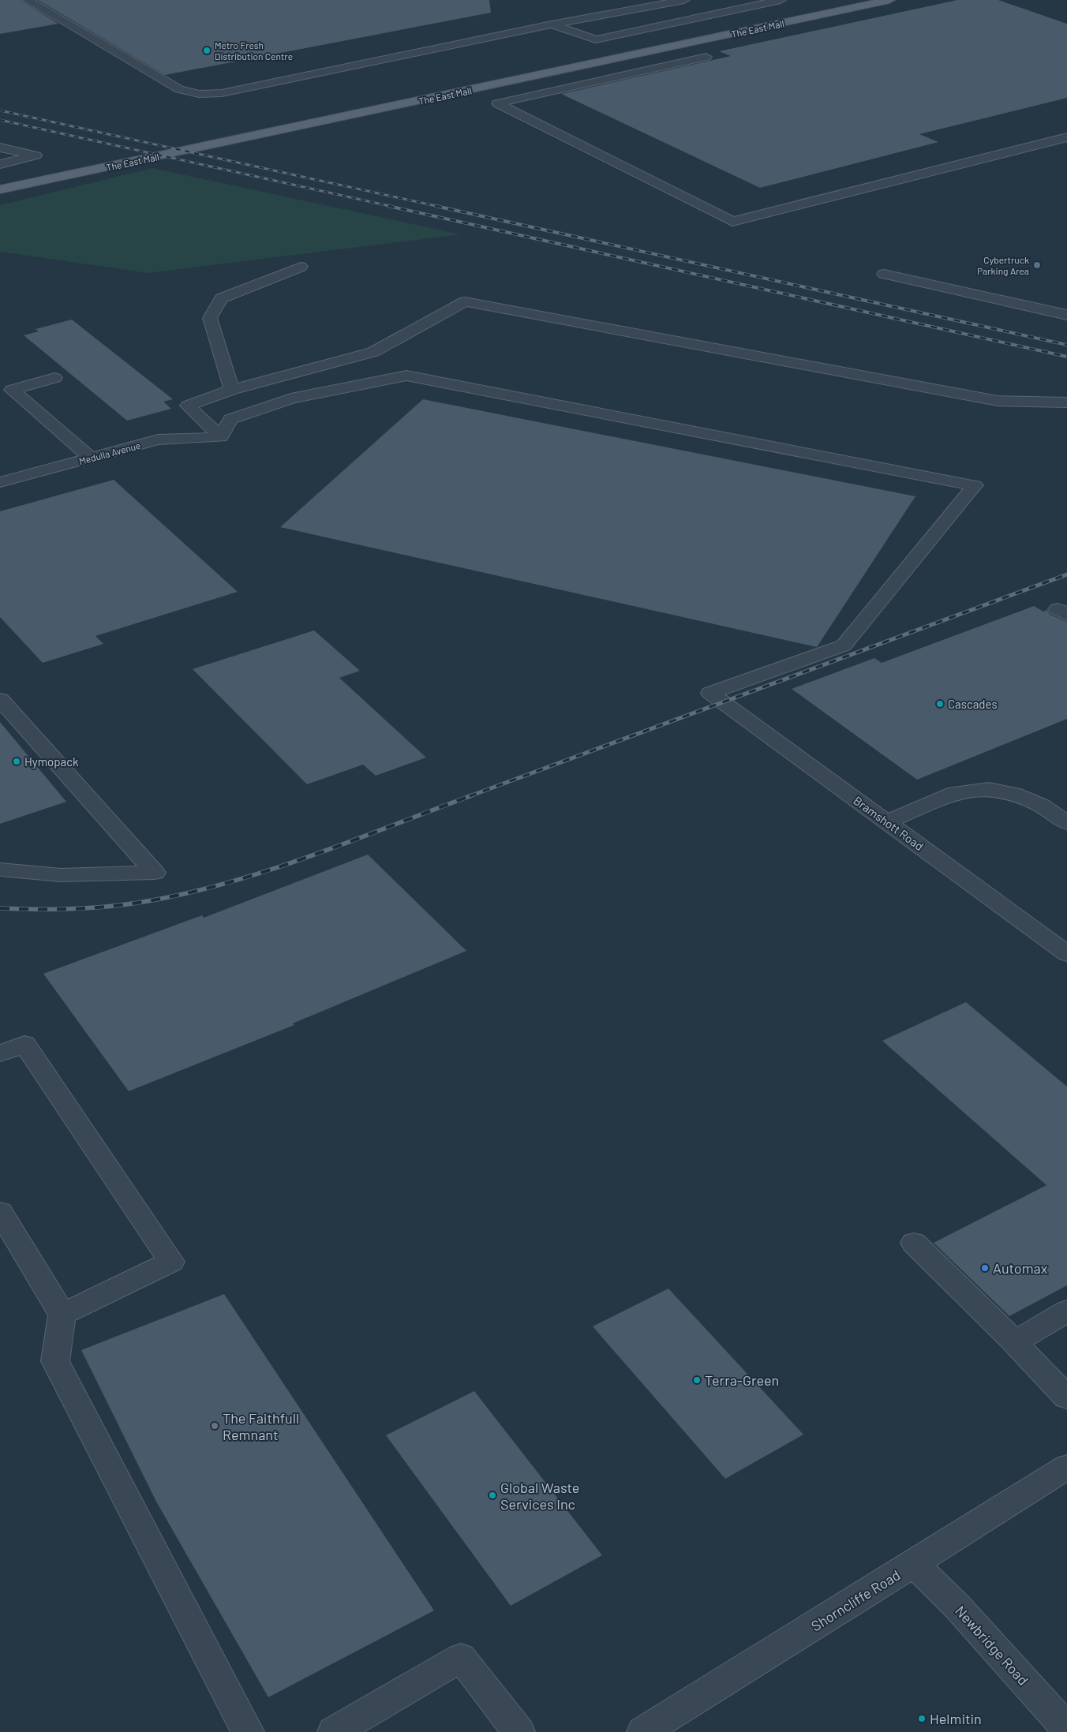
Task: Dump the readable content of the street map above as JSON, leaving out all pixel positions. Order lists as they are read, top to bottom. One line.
{"streets":{"main road":["The East Mall"],"street":["Medulla Avenue","Bramshott Road","Shorncliffe Road","Newbridge Road"]},"crossings":[["Medulla Avenue","Bramshott Road"],["Shorncliffe Road","Newbridge Road"]],"places":["Metro Fresh Distribution Centre","Cybertruck Parking Area","Cascades","Hymopack","Automax","Terra-Green","The Faithfull Remnant","Global Waste Services Inc","Helmitin"]}
